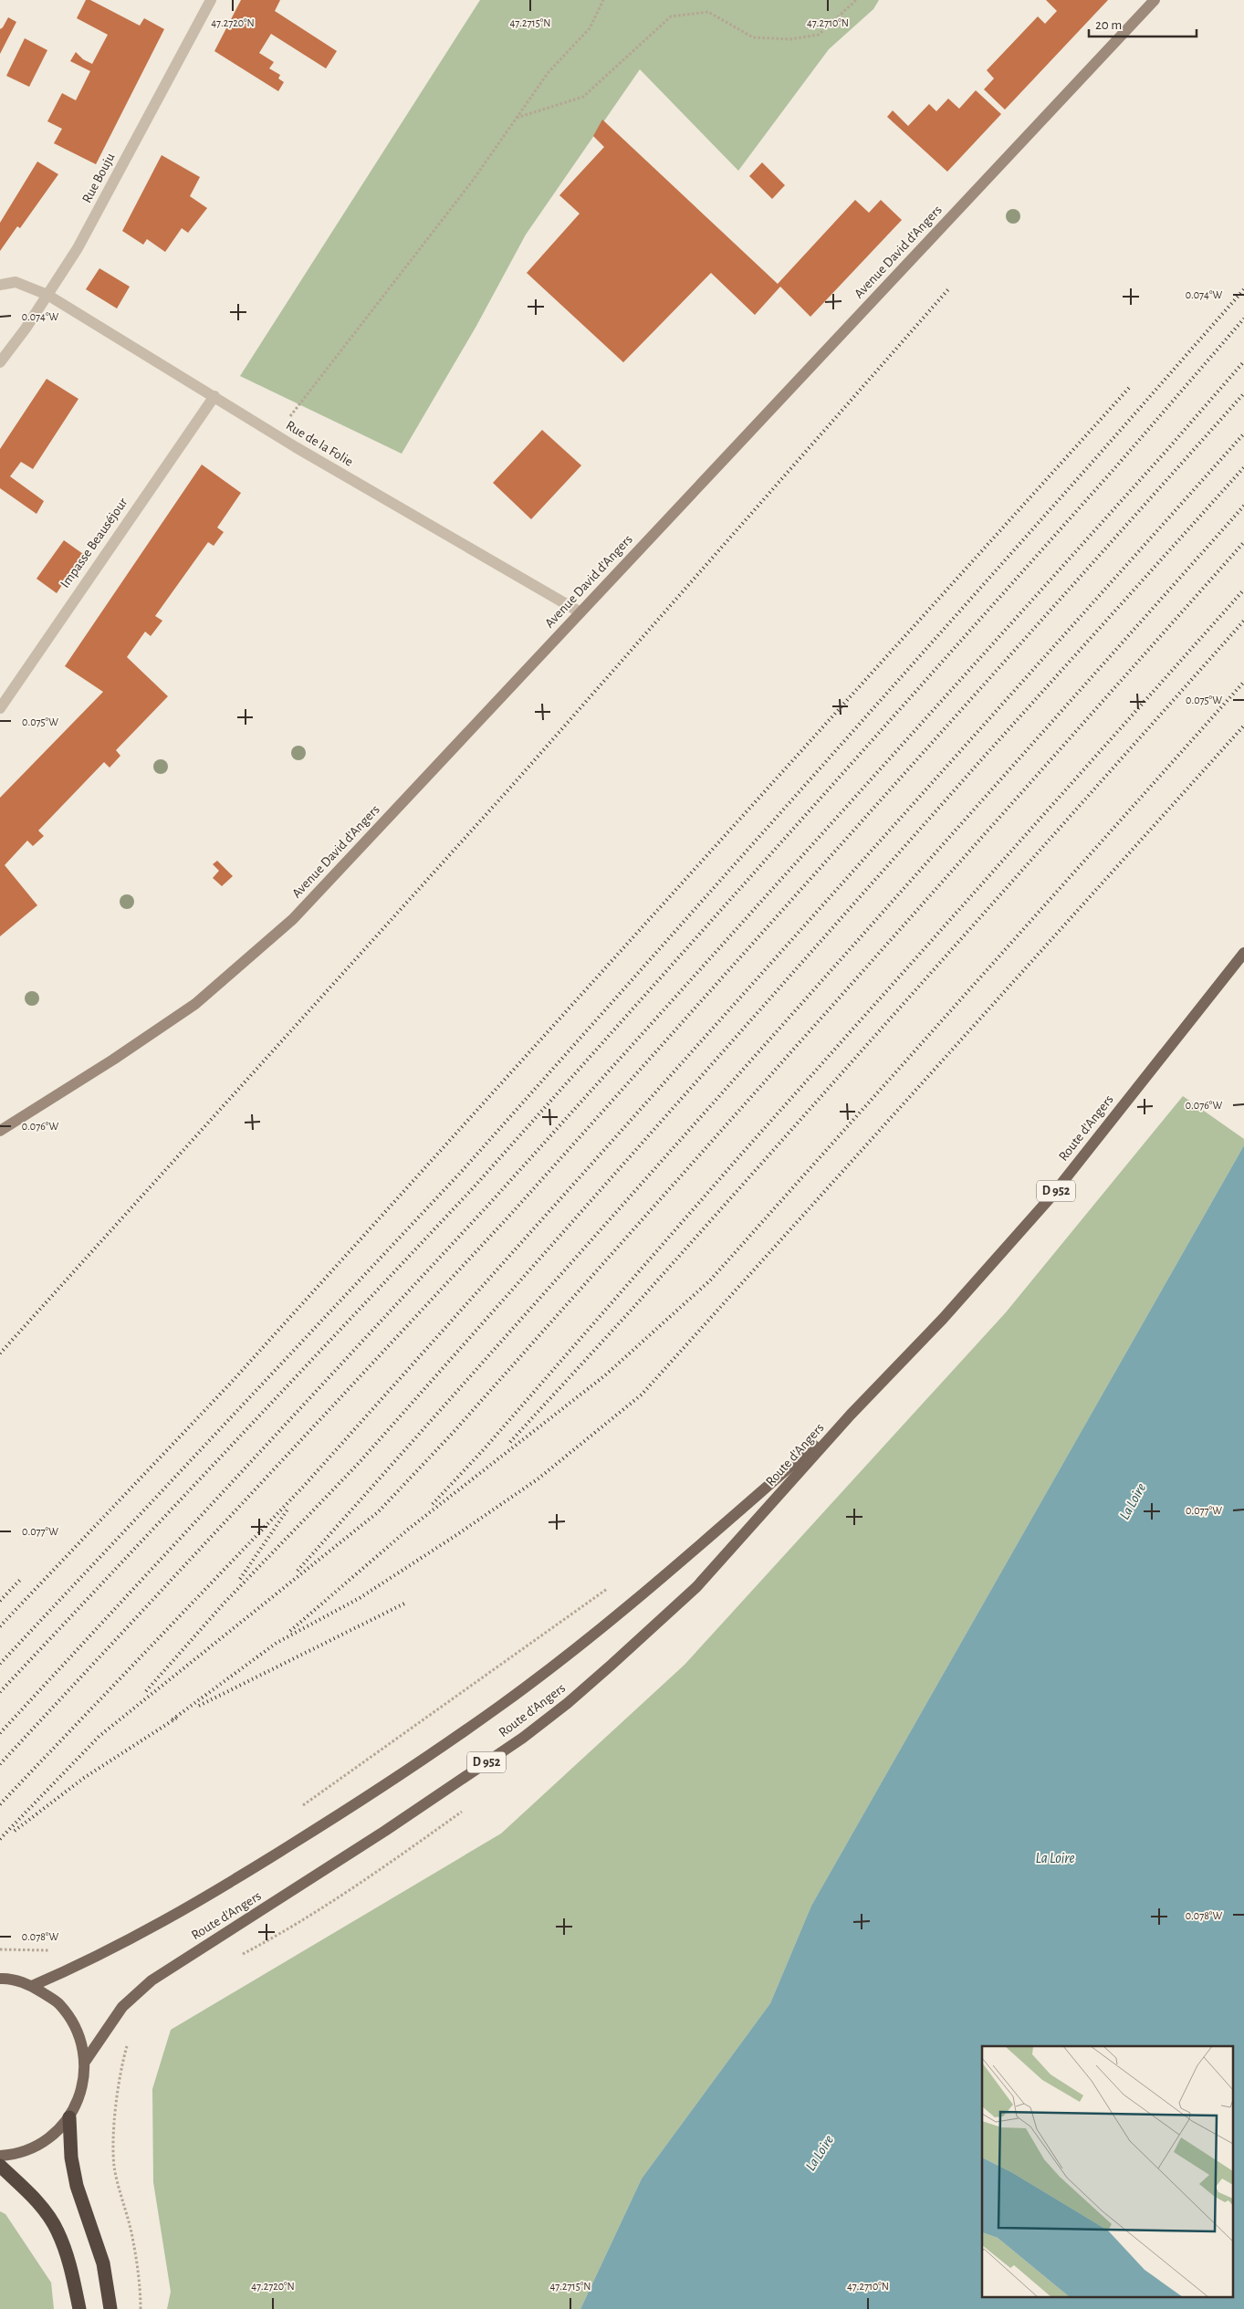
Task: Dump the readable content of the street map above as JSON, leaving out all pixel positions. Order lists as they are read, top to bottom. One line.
{"streets":{"main road":["Route d'Angers","D 952"],"street":["Rue Bouju","Avenue David d'Angers","Rue de la Folie","Impasse Beauséjour"]},"crossings":[["Rue Bouju","Rue de la Folie"],["Avenue David d'Angers","Rue de la Folie"],["Rue de la Folie","Impasse Beauséjour"]],"water":["La Loire"],"scale_bar":"20 m","coordinates":["47.2720°N","47.2715°N","47.2710°N","0.074°W","0.075°W","0.076°W","0.077°W","0.078°W"]}
